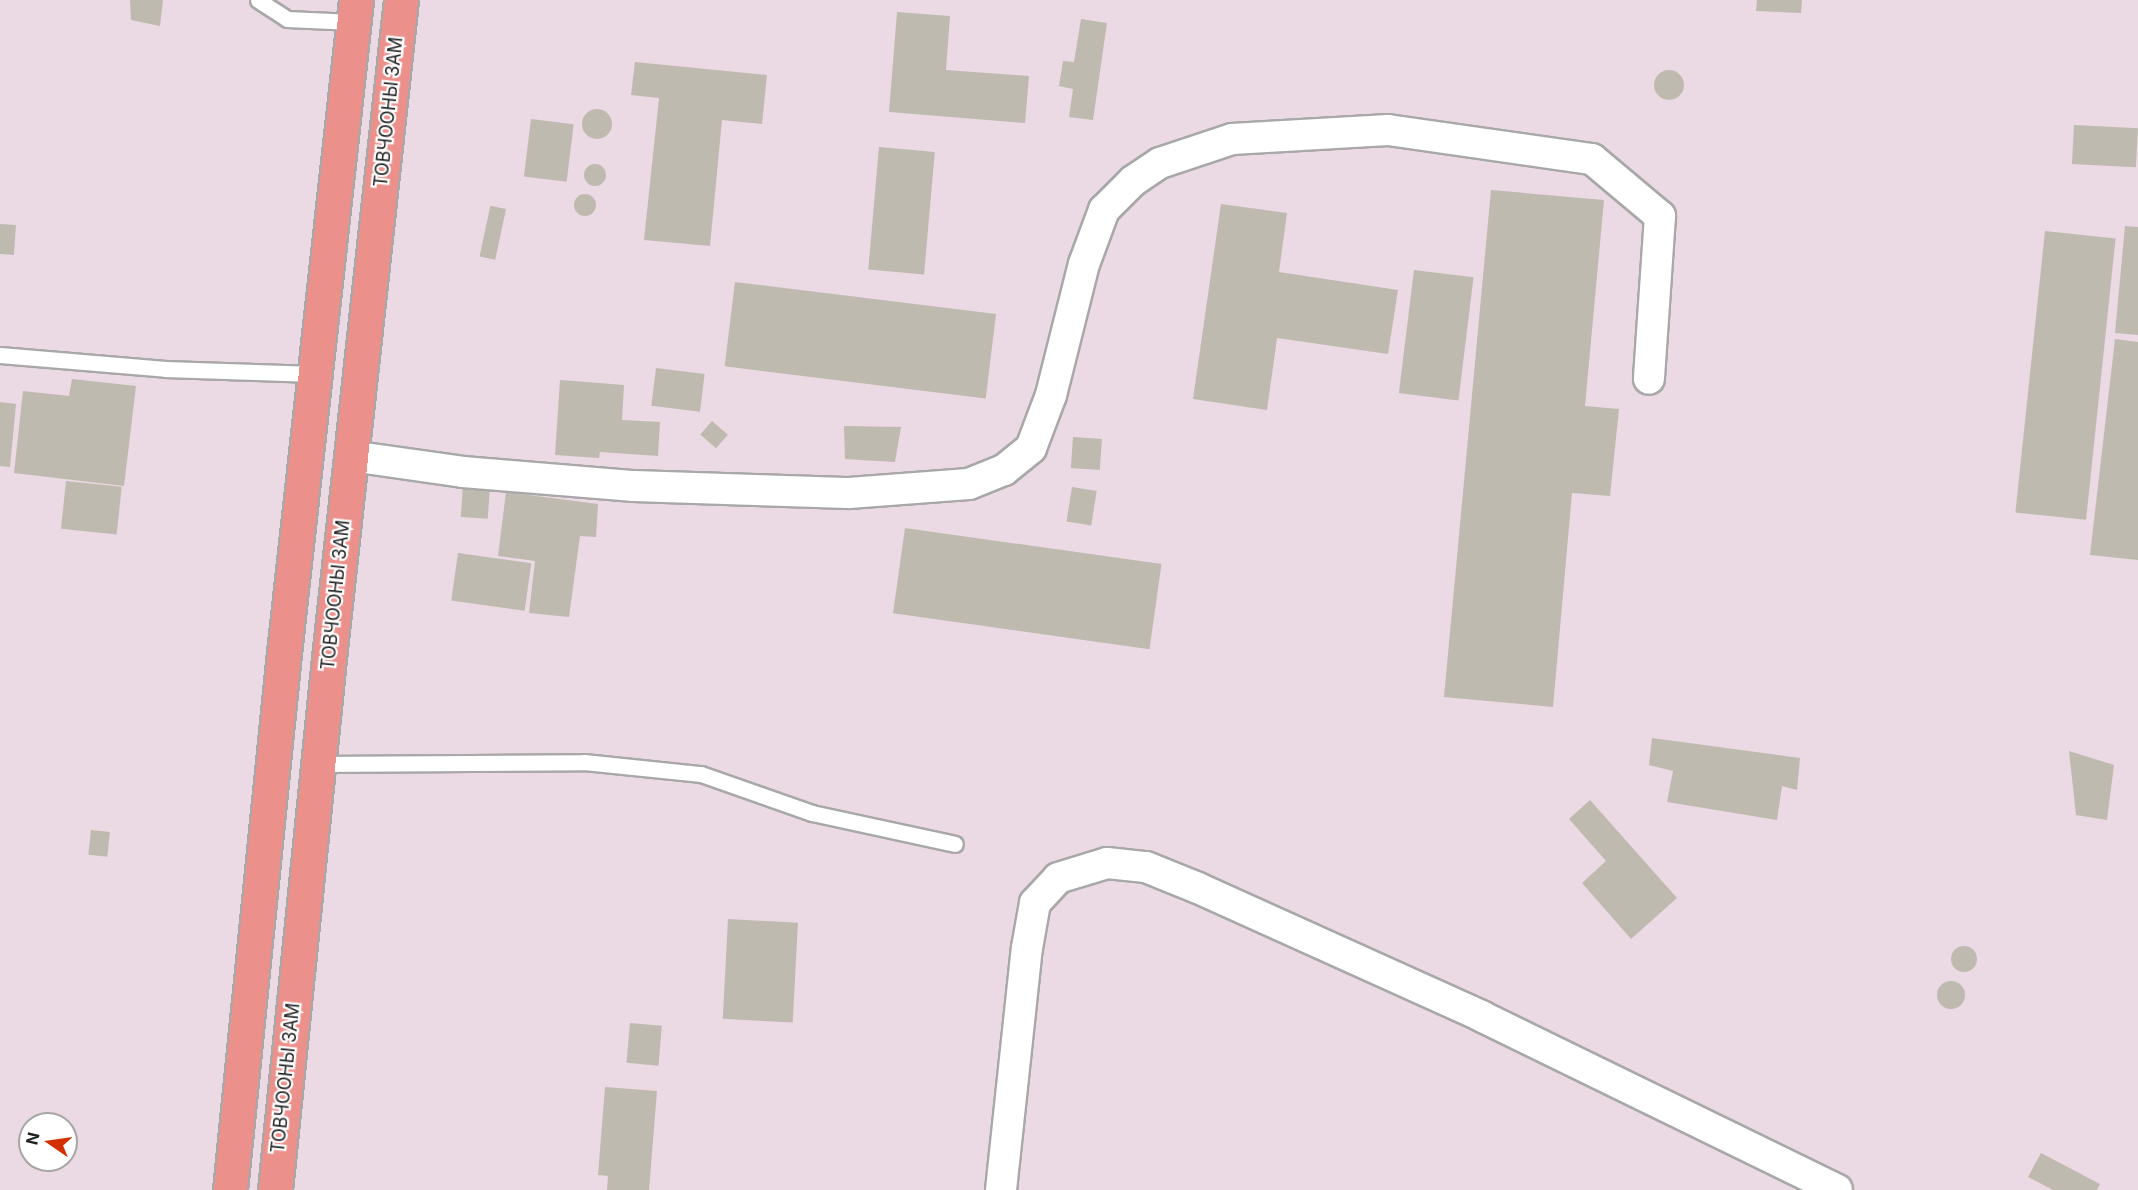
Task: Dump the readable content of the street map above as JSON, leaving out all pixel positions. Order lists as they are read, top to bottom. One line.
{"streets":{"highway":["ТОВЧООНЫ ЗАМ"]},"north":"left"}
